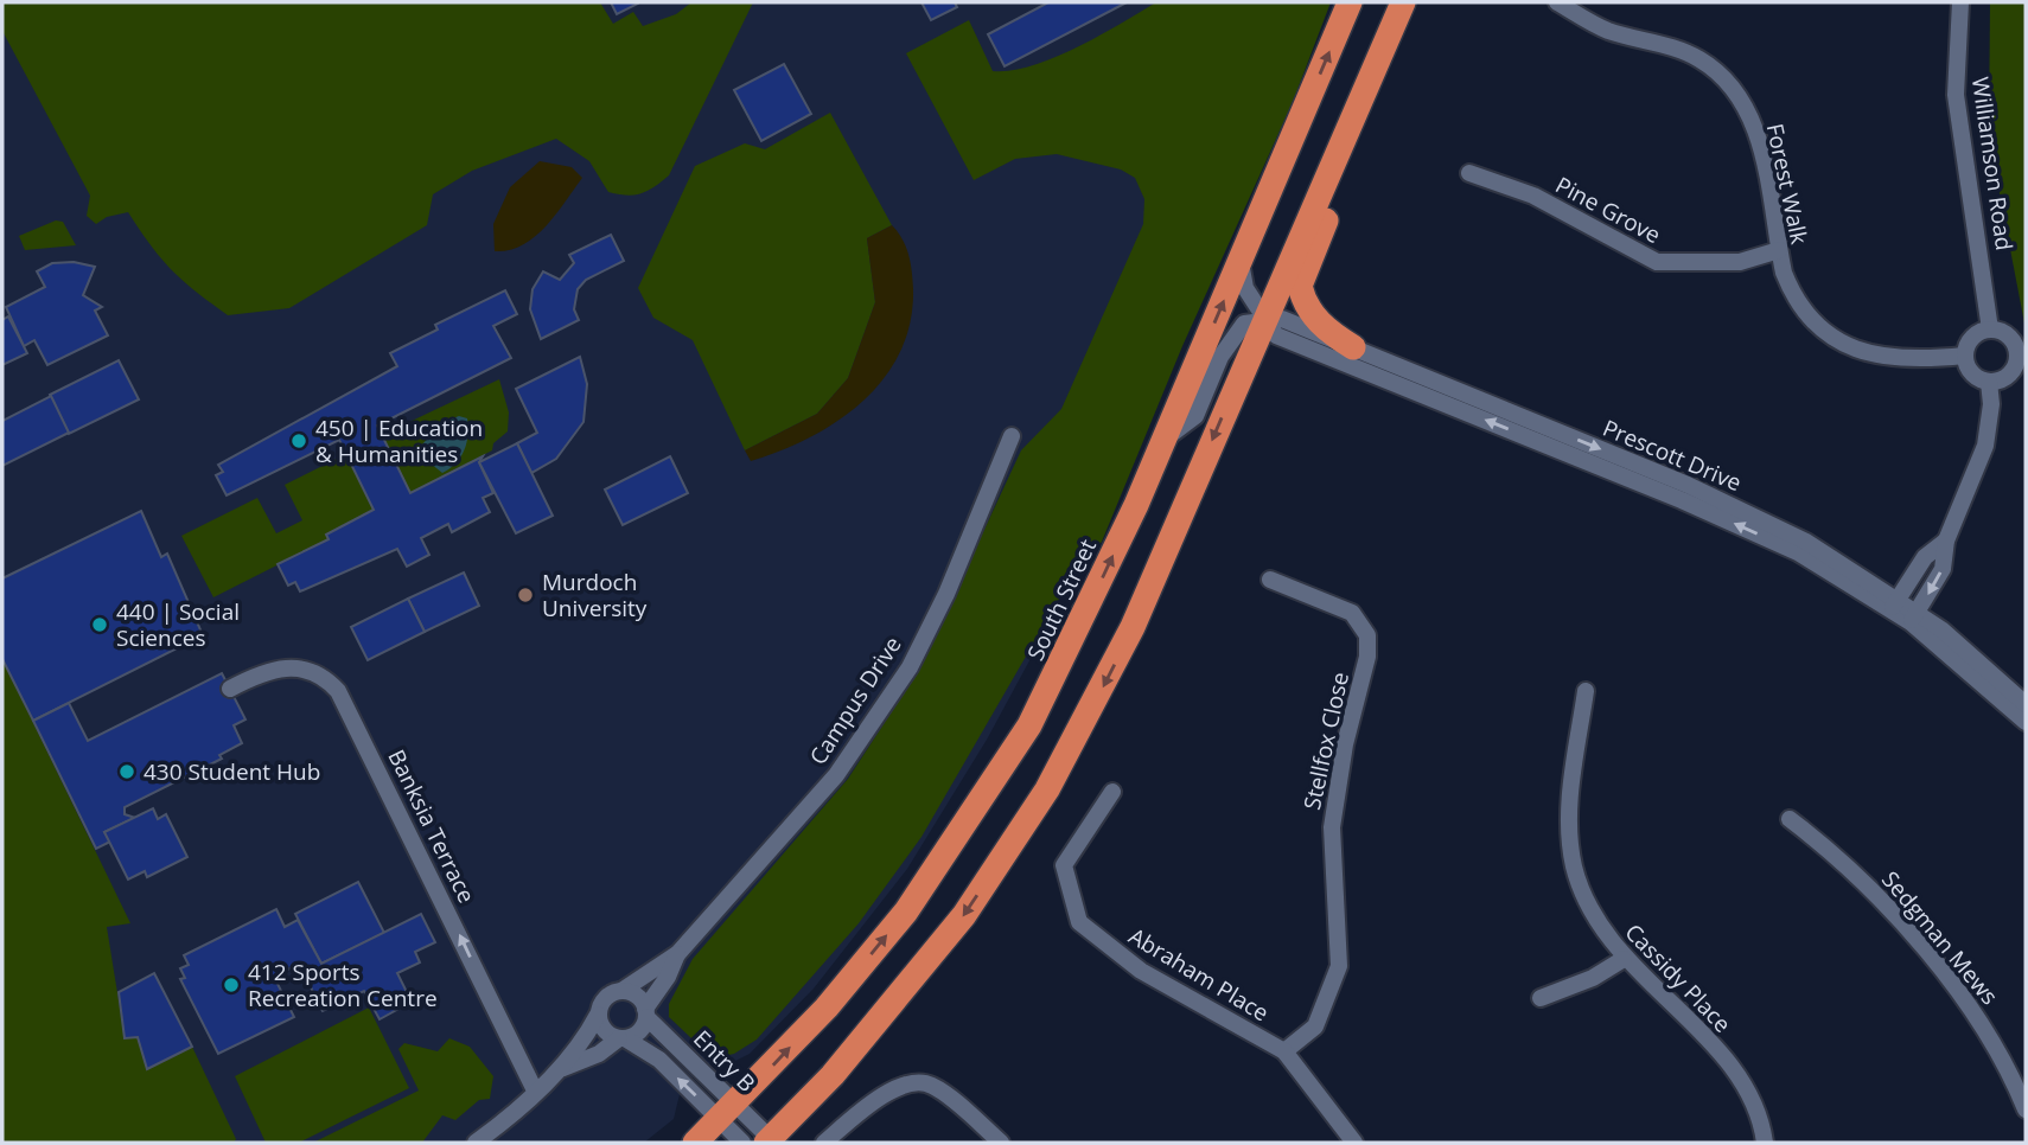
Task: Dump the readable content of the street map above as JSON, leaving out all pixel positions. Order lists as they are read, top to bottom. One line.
{"streets":{"highway":["South Street"],"street":["Williamson Road","Forest Walk","Pine Grove","Prescott Drive","Campus Drive","Stellfox Close","Banksia Terrace","Sedgman Mews","Abraham Place","Cassidy Place","Entry B"]},"crossings":[["Williamson Road","Forest Walk"],["Forest Walk","Pine Grove"],["Prescott Drive","South Street"],["South Street","Entry B"],["Campus Drive","Banksia Terrace"],["Campus Drive","Entry B"],["Stellfox Close","Abraham Place"]],"one_way":["Banksia Terrace"],"places":["450 | Education & Humanities","Murdoch University","440 | Social Sciences","430 Student Hub","412 Sports Recreation Centre"]}
